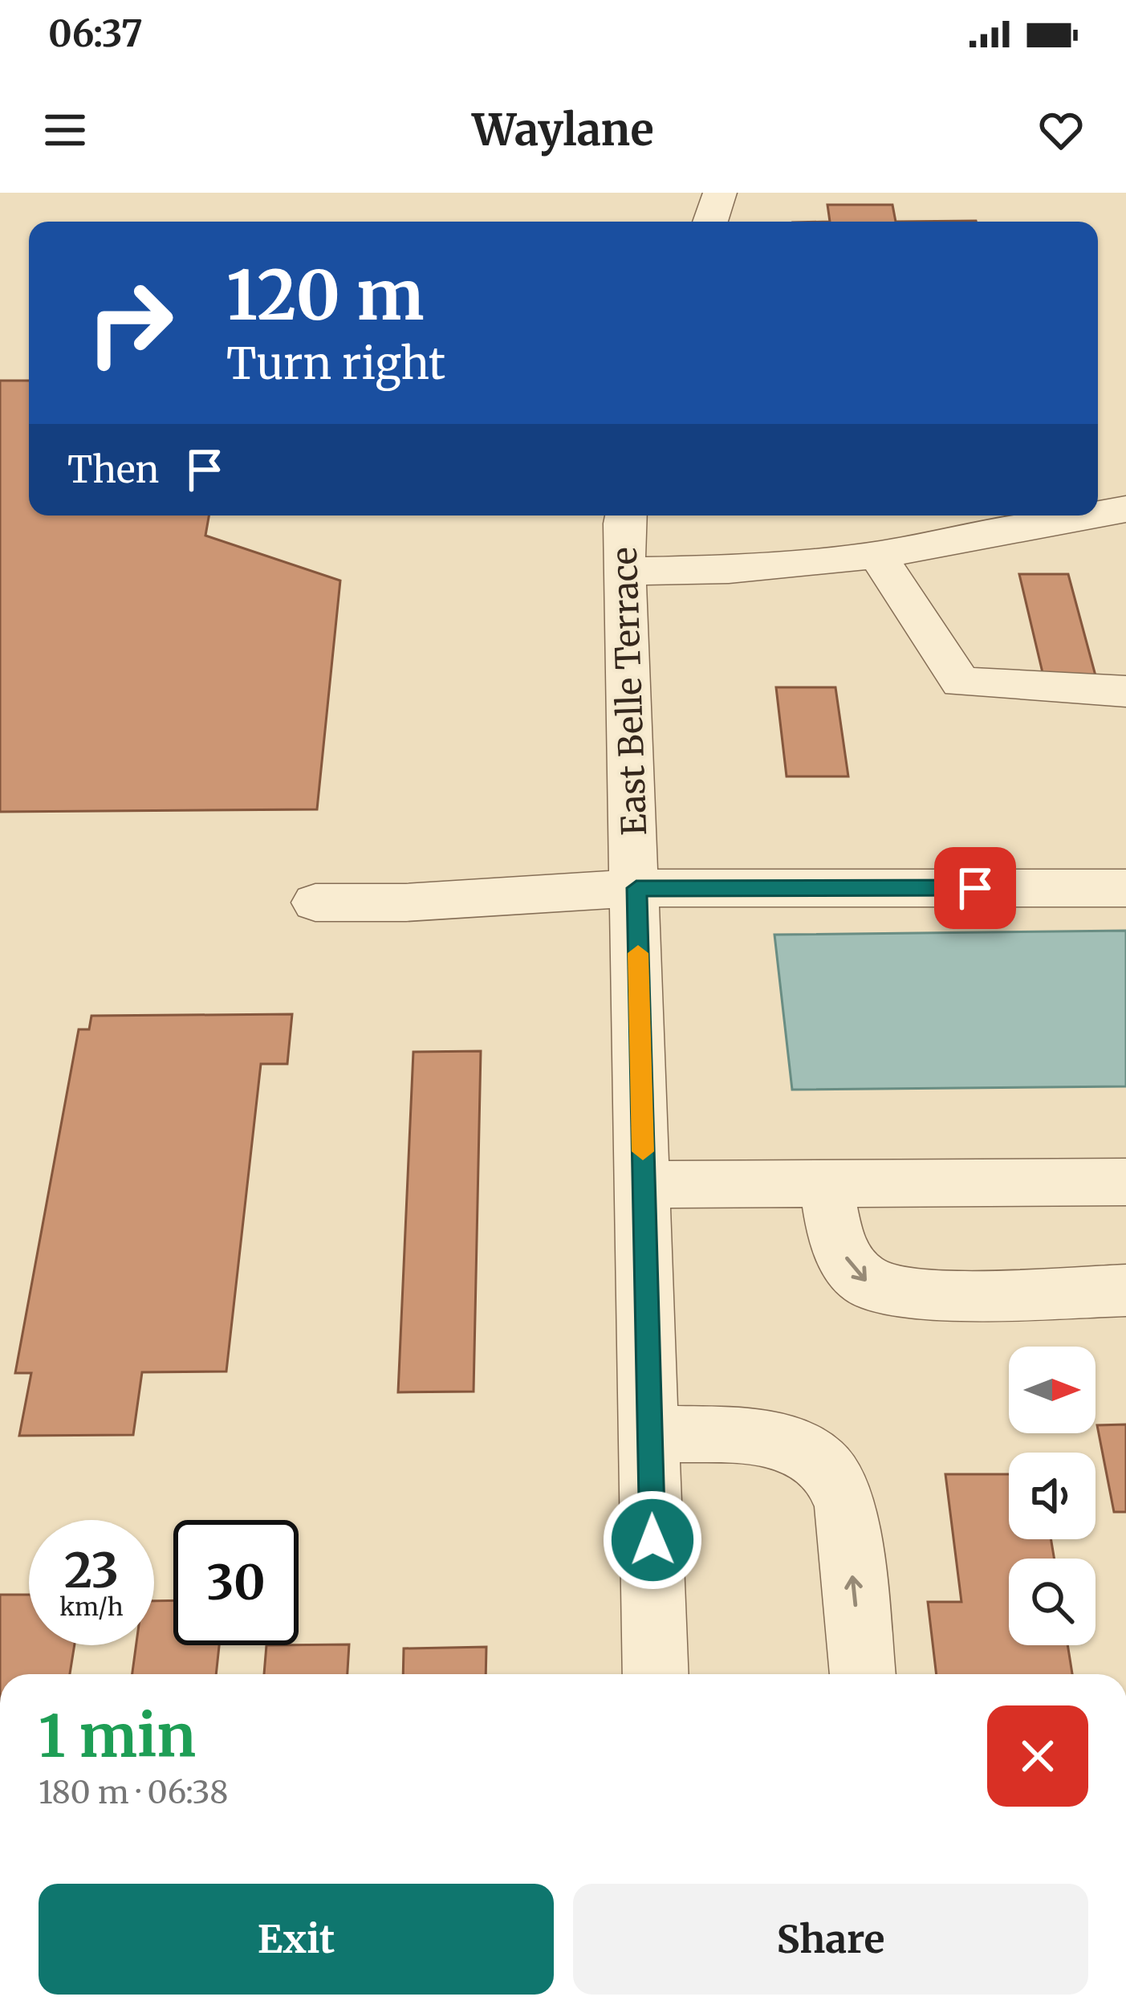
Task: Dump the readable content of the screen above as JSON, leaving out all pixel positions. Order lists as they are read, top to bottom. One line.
{"streets":{"street":["East Belle Terrace"]},"north":"right","page":{"status":"06:37","header":"Waylane","turn":["120 m","Turn right"],"then":"Then","speed":"23 km/h","limit":"30","heading":["1 min","180 m · 06:38"],"buttons":["Exit","Share"]}}
